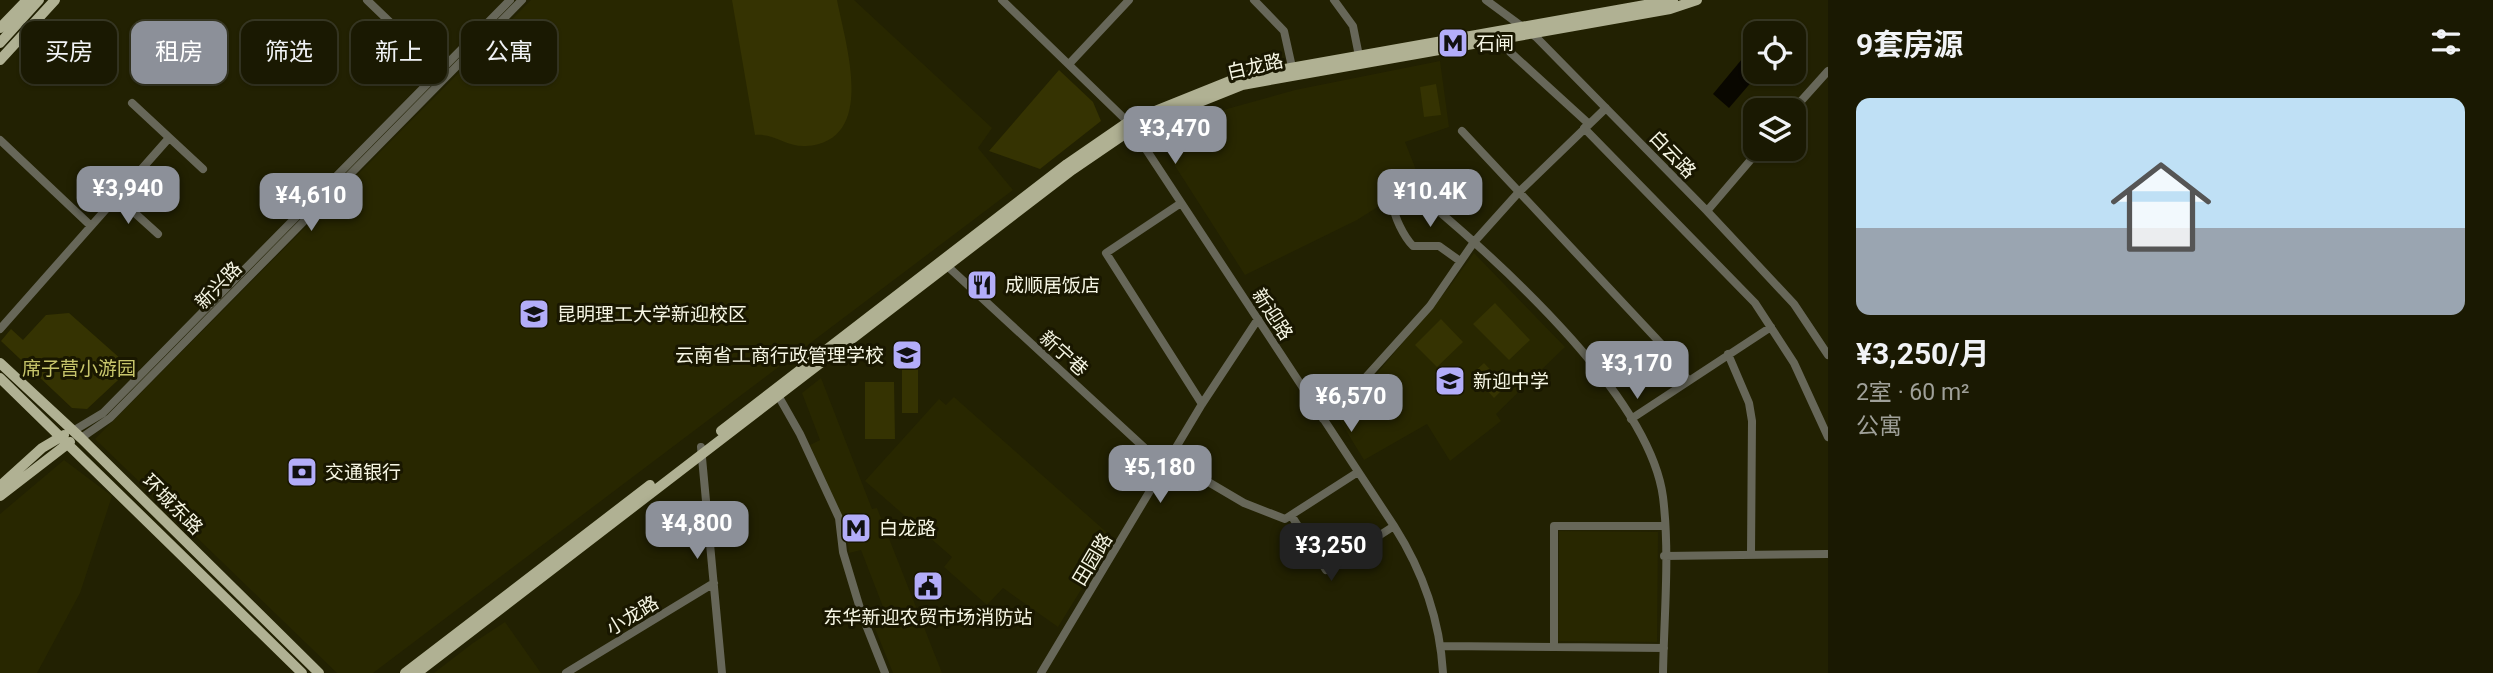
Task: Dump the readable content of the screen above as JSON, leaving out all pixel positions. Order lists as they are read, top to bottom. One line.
{"streets":{"main road":["白龙路","环城东路"],"street":["白云路","新兴路","新迎路","新宁巷","田园路","小龙路"]},"crossings":[["白龙路","白云路"],["白龙路","新迎路"],["白龙路","新宁巷"],["新兴路","环城东路"],["新迎路","田园路"],["新宁巷","田园路"]],"parks":["席子营小游园"],"places":{"metro station":["石闸","白龙路"],"restaurant":["成顺居饭店"],"school or university":["昆明理工大学新迎校区","云南省工商行政管理学校","新迎中学"],"bank":["交通银行"],"public building":["东华新迎农贸市场消防站"]},"page":{"heading":"9套房源","chip":["买房","租房","筛选","新上","公寓"],"list":[{"name":"¥3,250/月","note":"2室 · 60 m² · 公寓"}],"price":["¥3,470","¥3,940","¥10.4K","¥4,610","¥3,170","¥6,570","¥5,180","¥4,800","¥3,250"]}}
